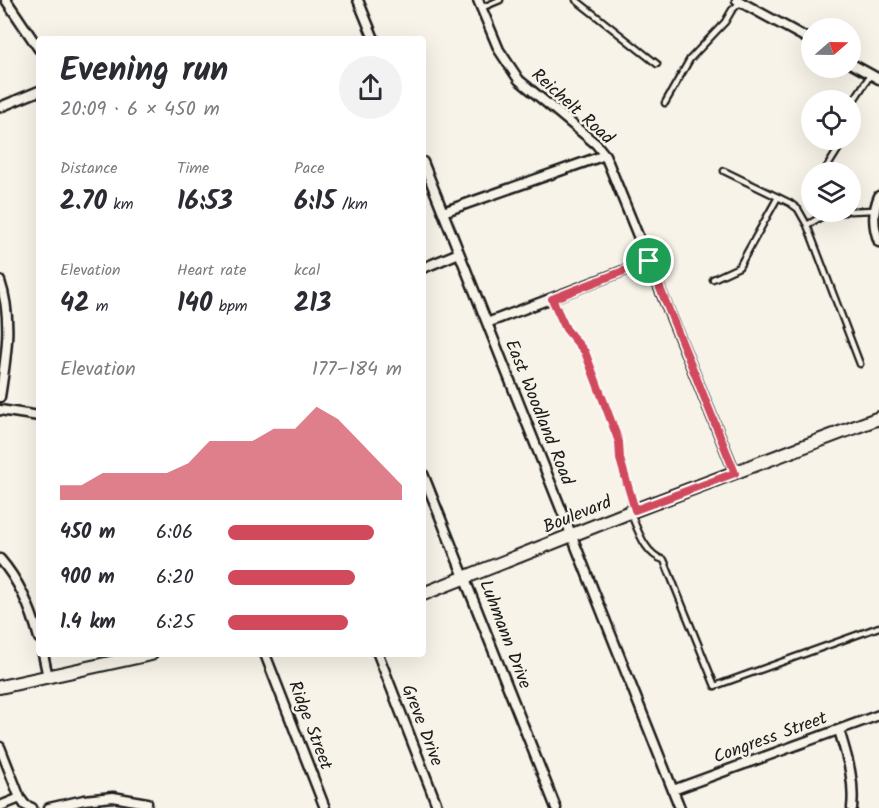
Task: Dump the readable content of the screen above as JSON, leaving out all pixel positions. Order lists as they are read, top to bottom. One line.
{"streets":{"street":["Reichelt Road","East Woodland Road","Boulevard","Luhmann Drive","Ridge Street","Greve Drive","Congress Street"]},"crossings":[["Reichelt Road","Boulevard"],["East Woodland Road","Boulevard"],["East Woodland Road","Congress Street"],["Boulevard","Luhmann Drive"]],"north":"right","page":{"heading":["Evening run","20:09 · 6 × 450 m"],"stats":[["Distance","2.70 km"],["Time","16:53"],["Pace","6:15 /km"],["Elevation","42 m"],["Heart rate","140 bpm"],["kcal","213"]],"chart":["Elevation","177–184 m"],"list":[{"name":"450 m","note":"6:06"},{"name":"900 m","note":"6:20"},{"name":"1.4 km","note":"6:25"}]}}
